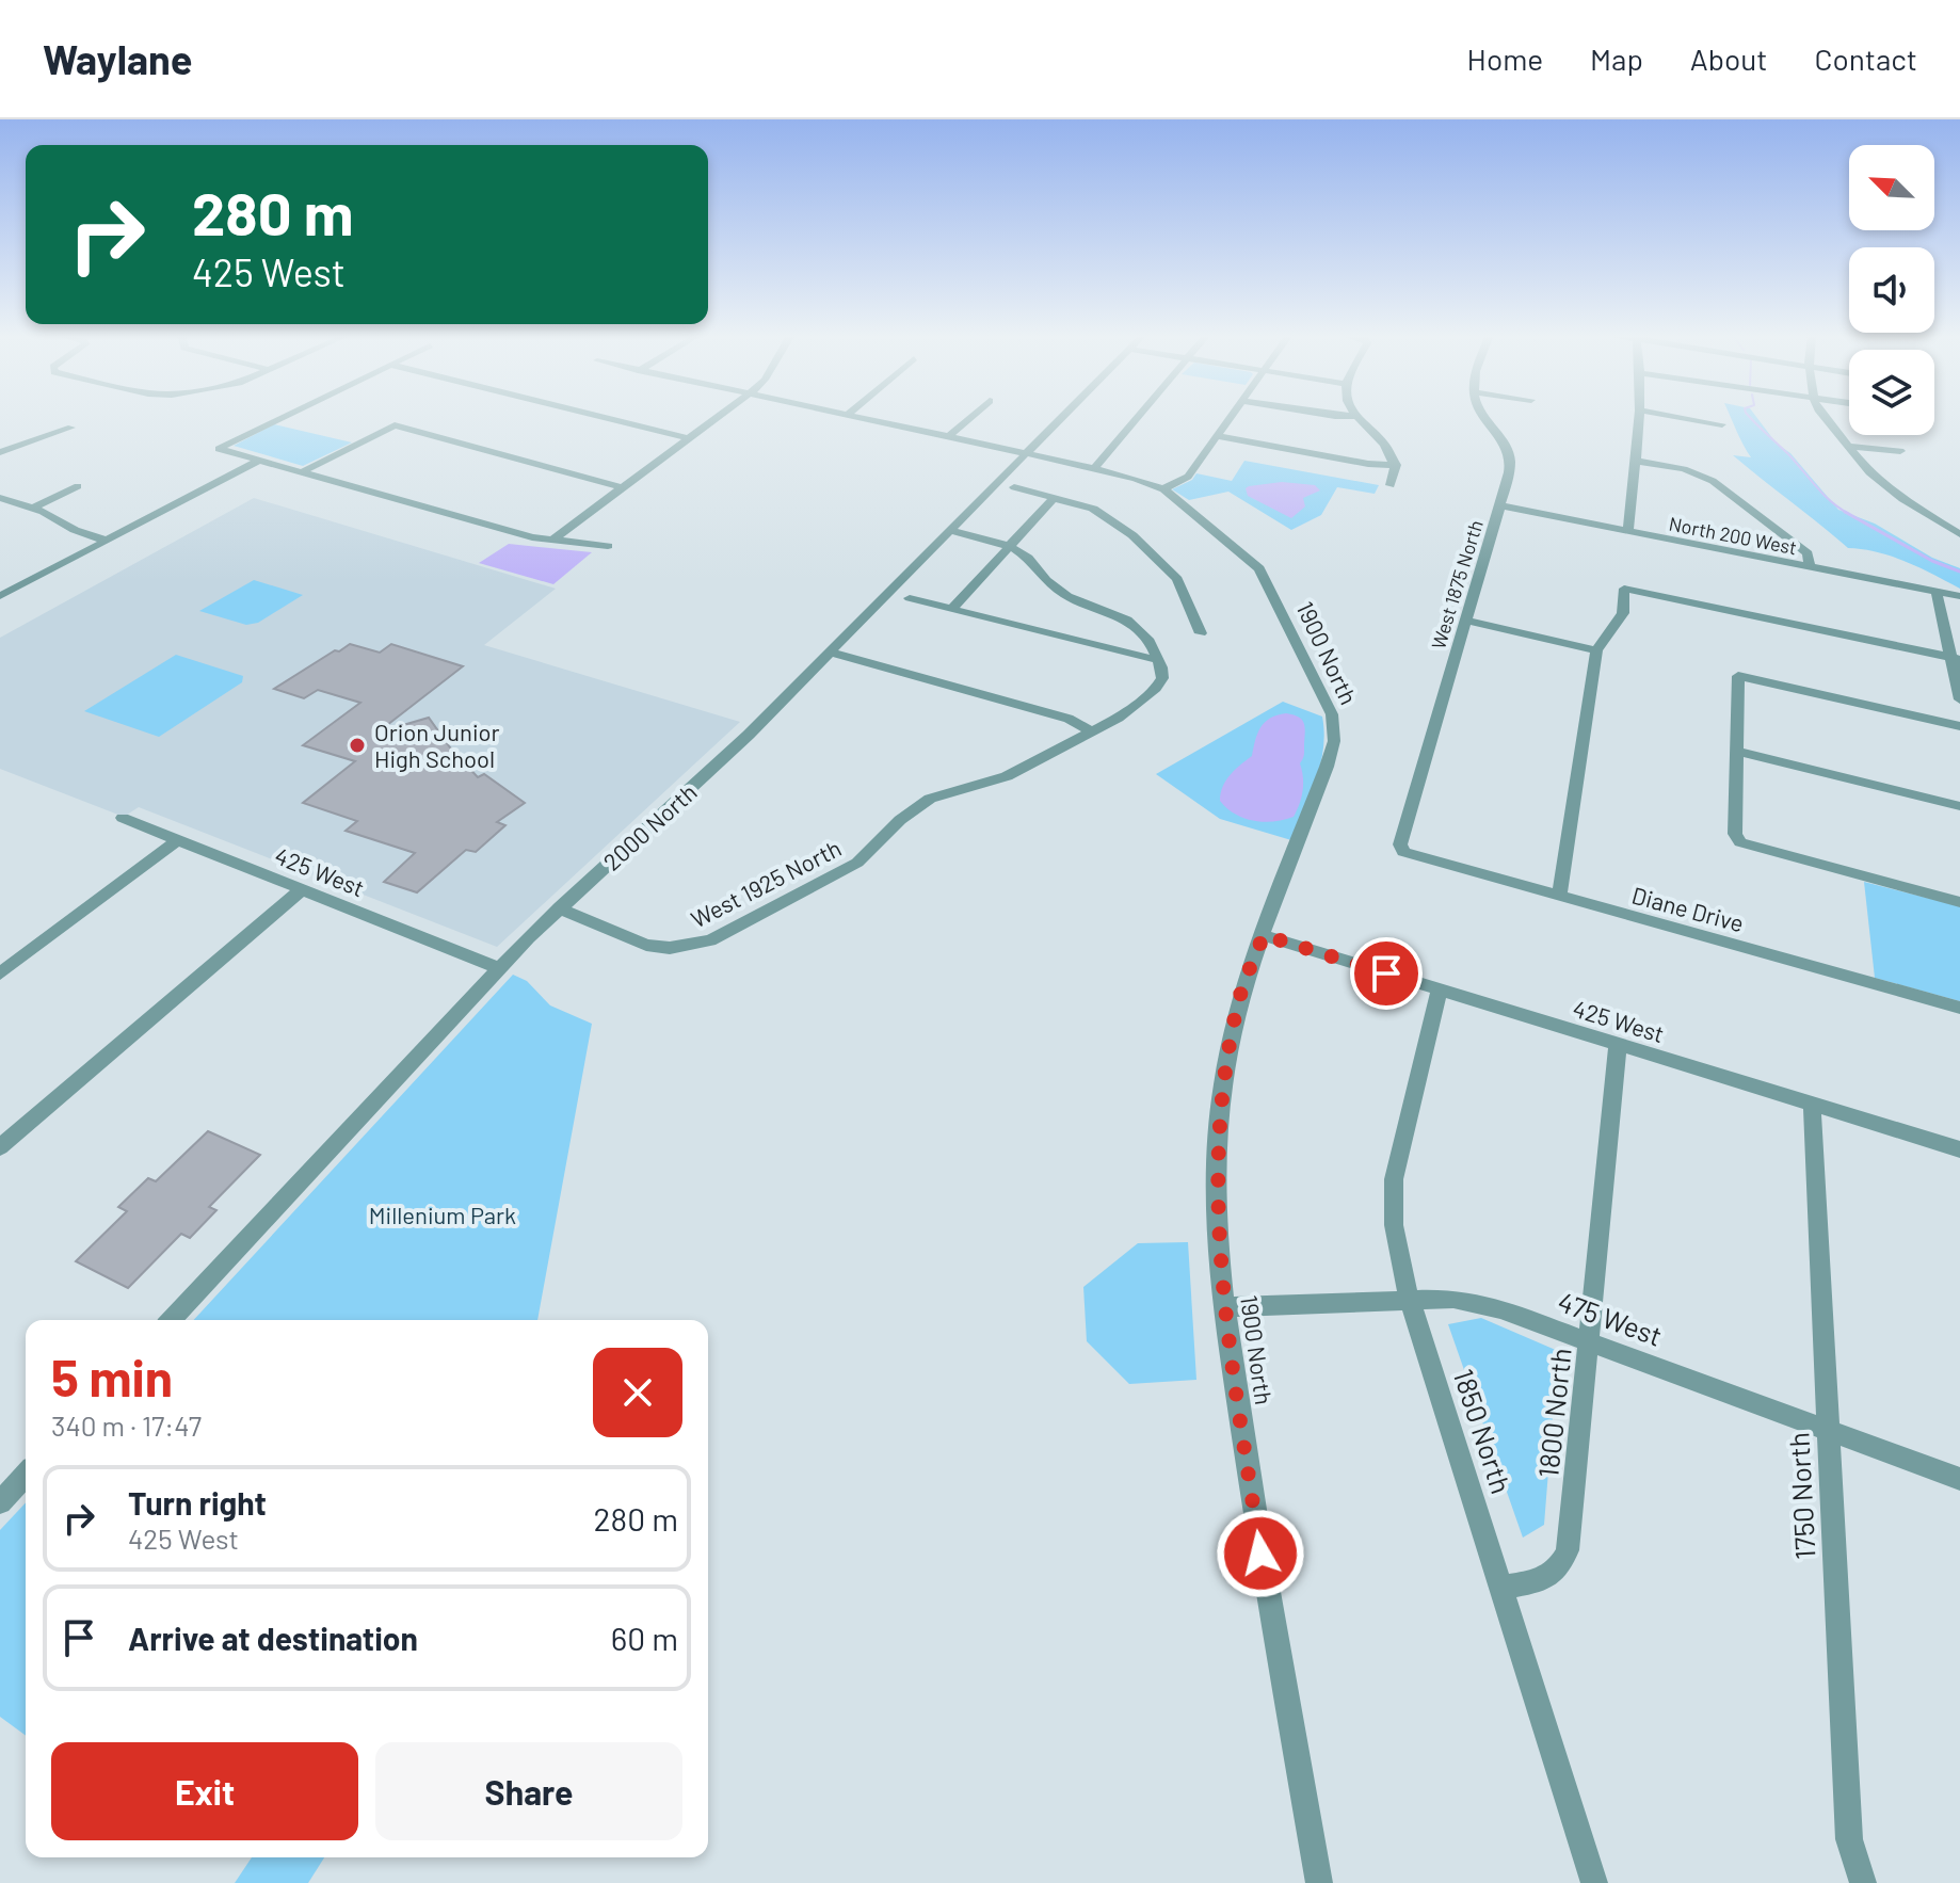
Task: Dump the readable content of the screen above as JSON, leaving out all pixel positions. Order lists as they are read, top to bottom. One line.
{"streets":{"street":["North 200 West","West 1875 North","1900 North","2000 North","425 West","West 1925 North","Diane Drive","475 West","1800 North","1850 North","1750 North"]},"crossings":[["North 200 West","West 1875 North"],["West 1875 North","Diane Drive"],["1900 North","2000 North"],["1900 North","425 West"],["1900 North","475 West"],["2000 North","425 West"],["2000 North","West 1925 North"],["425 West","1800 North"],["425 West","1850 North"],["425 West","1750 North"],["475 West","1800 North"],["475 West","1850 North"],["475 West","1750 North"],["1800 North","1850 North"]],"parks":["Millenium Park"],"places":["Orion Junior High School"],"north":"top left","page":{"header":"Waylane","nav":["Home","Map","About","Contact"],"turn":["280 m","425 West"],"heading":["5 min","340 m · 17:47"],"list":[{"name":"Turn right","note":"425 West","value":"280 m"},{"name":"Arrive at destination","value":"60 m"}],"buttons":["Exit","Share"]}}
